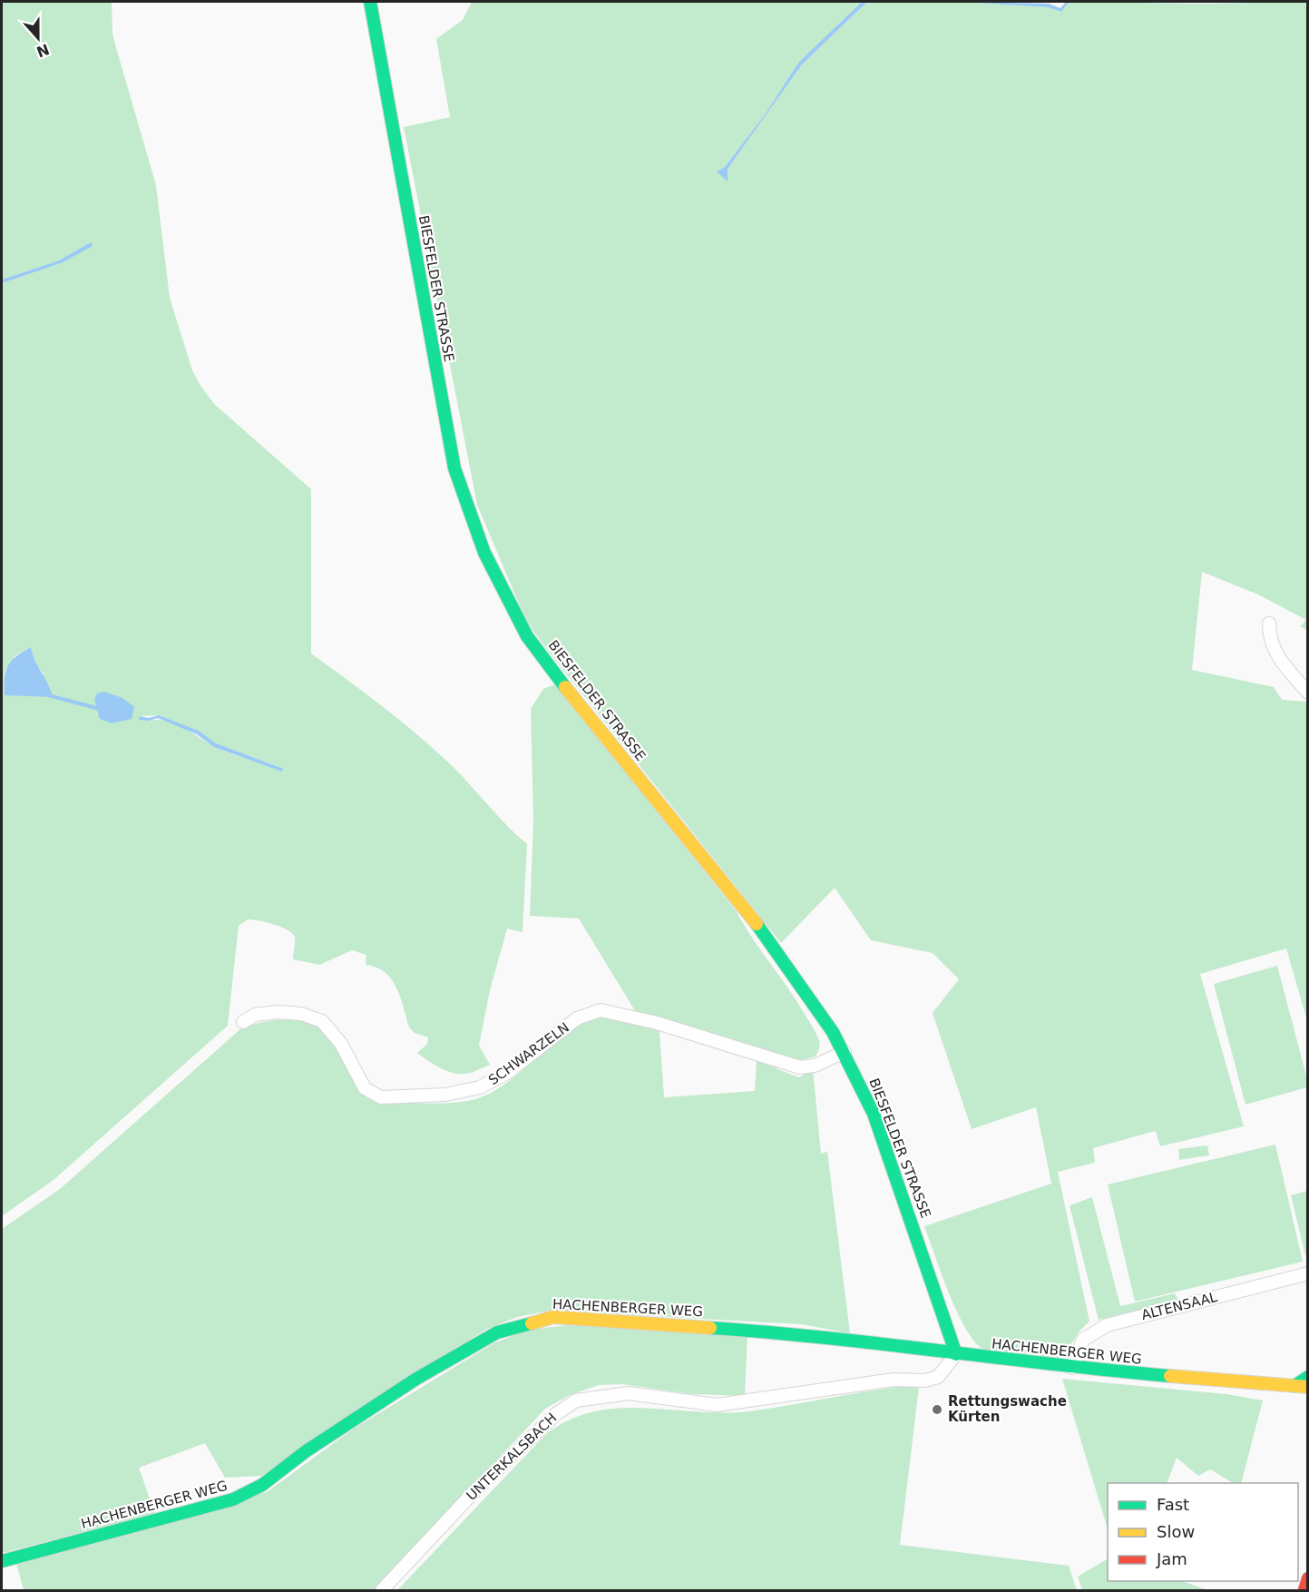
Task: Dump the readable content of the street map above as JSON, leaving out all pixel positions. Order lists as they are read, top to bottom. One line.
{"streets":{"street":["BIESFELDER STRASSE","SCHWARZELN","ALTENSAAL","HACHENBERGER WEG","UNTERKALSBACH"]},"crossings":[["BIESFELDER STRASSE","SCHWARZELN"],["BIESFELDER STRASSE","HACHENBERGER WEG"],["BIESFELDER STRASSE","UNTERKALSBACH"],["ALTENSAAL","HACHENBERGER WEG"],["HACHENBERGER WEG","UNTERKALSBACH"]],"places":["Rettungswache Kürten"],"legend":["Fast","Slow","Jam"],"north":"bottom"}
